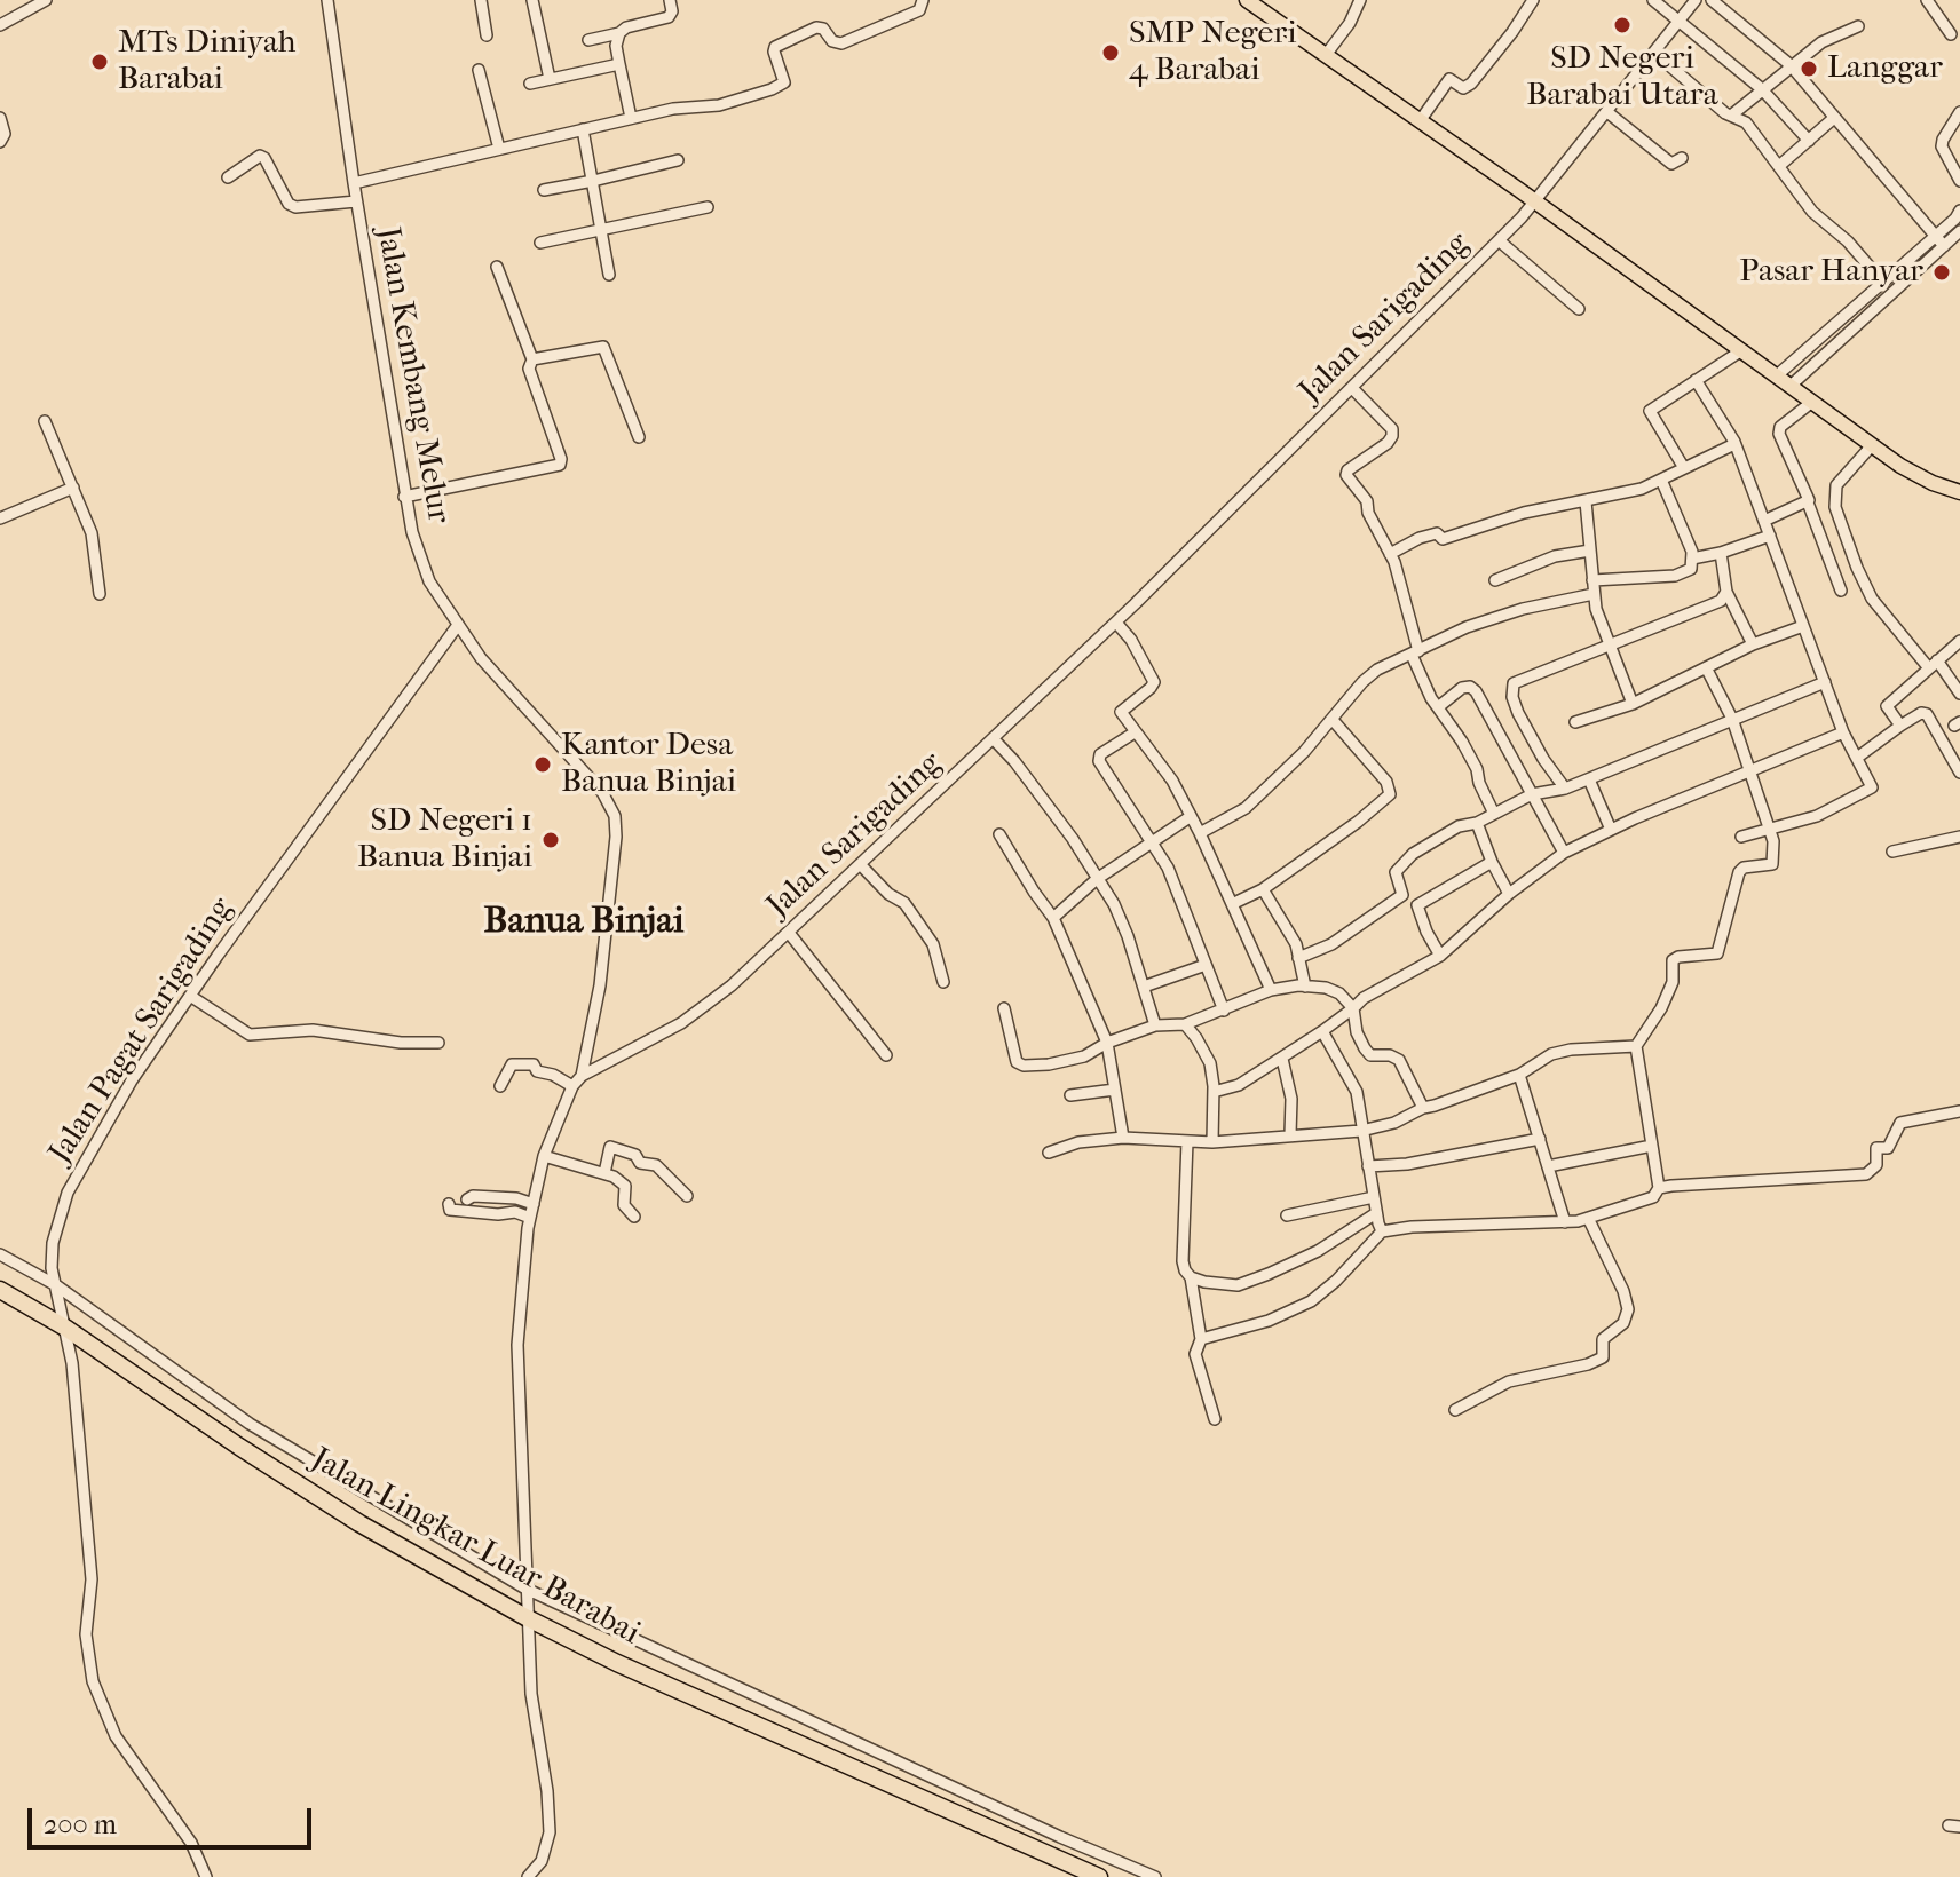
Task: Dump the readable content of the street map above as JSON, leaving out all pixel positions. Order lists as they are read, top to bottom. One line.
{"streets":{"highway":["Jalan Lingkar Luar Barabai"],"street":["Jalan Sarigading","Jalan Kembang Melur","Jalan Pagat Sarigading"]},"crossings":[["Jalan Sarigading","Jalan Kembang Melur"],["Jalan Sarigading","Jalan Lingkar Luar Barabai"],["Jalan Kembang Melur","Jalan Pagat Sarigading"],["Jalan Pagat Sarigading","Jalan Lingkar Luar Barabai"]],"districts":["Banua Binjai"],"places":["SD Negeri Barabai Utara","SMP Negeri 4 Barabai","MTs Diniyah Barabai","Langgar","Pasar Hanyar","Kantor Desa Banua Binjai","SD Negeri 1 Banua Binjai"],"scale_bar":"200 m"}
